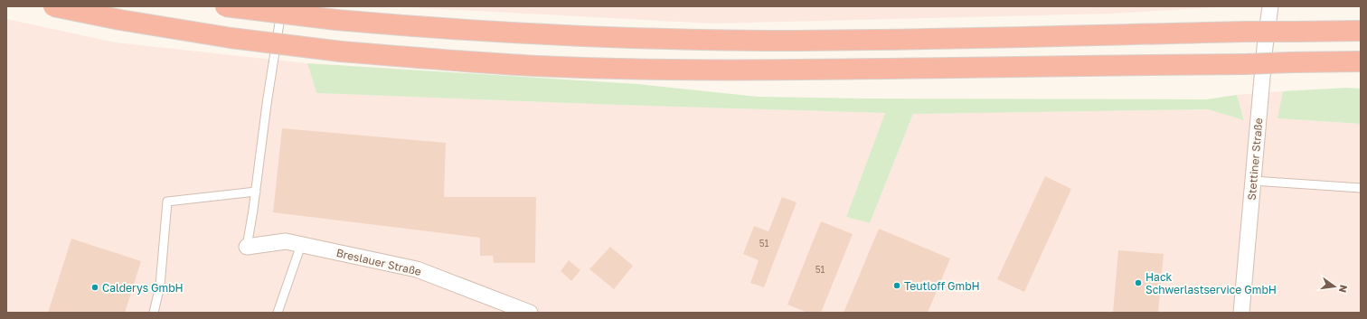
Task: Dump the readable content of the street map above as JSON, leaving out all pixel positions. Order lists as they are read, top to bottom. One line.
{"streets":{"street":["Stettiner Straße","Breslauer Straße"]},"places":["Hack Schwerlastservice GmbH","Teutloff GmbH","Calderys GmbH"],"house_numbers":["51","51"],"north":"right"}
